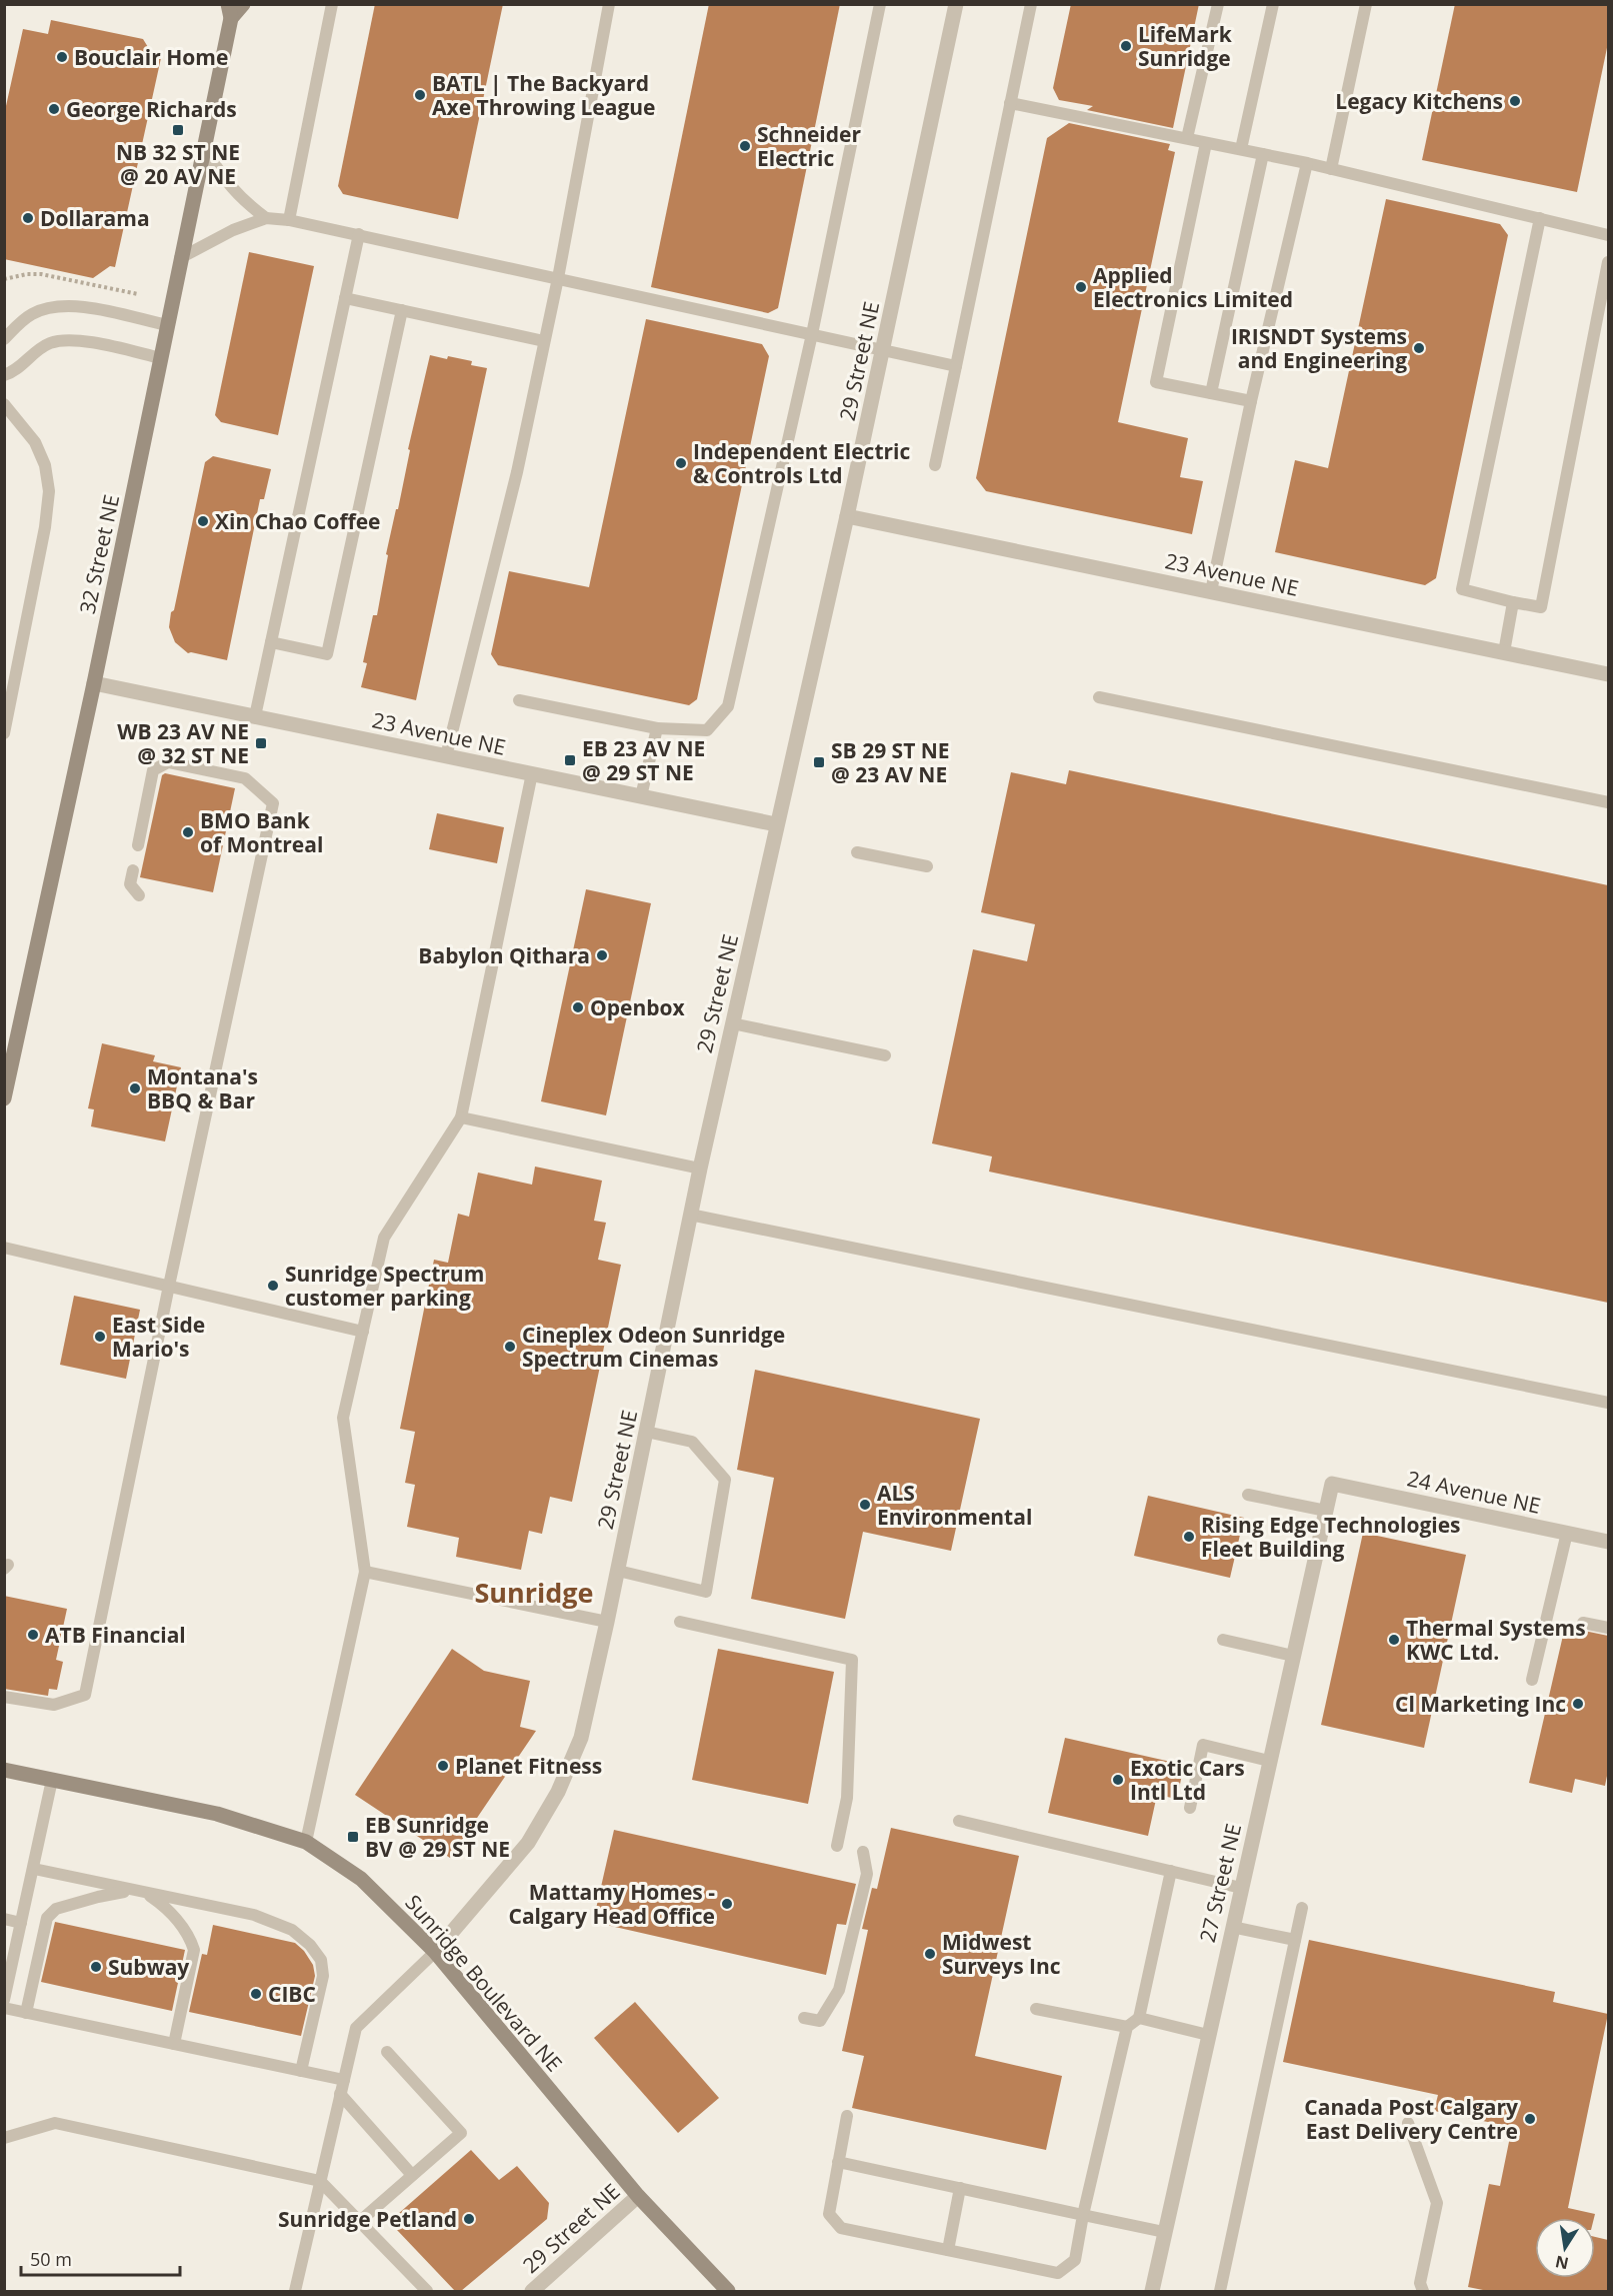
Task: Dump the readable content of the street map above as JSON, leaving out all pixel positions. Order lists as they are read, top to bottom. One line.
{"streets":{"street":["29 Street NE","32 Street NE","23 Avenue NE","24 Avenue NE","27 Street NE","Sunridge Boulevard NE"]},"crossings":[["29 Street NE","23 Avenue NE"],["29 Street NE","Sunridge Boulevard NE"],["32 Street NE","23 Avenue NE"],["24 Avenue NE","27 Street NE"]],"districts":["Sunridge"],"places":{"other":["LifeMark Sunridge","Bouclair Home","BATL | The Backyard Axe Throwing League","Legacy Kitchens","George Richards","Schneider Electric","Dollarama","Applied Electronics Limited","IRISNDT Systems and Engineering","Independent Electric & Controls Ltd","Xin Chao Coffee","BMO Bank of Montreal","Babylon Qithara","Openbox","Montana's BBQ & Bar","Sunridge Spectrum customer parking","East Side Mario's","Cineplex Odeon Sunridge Spectrum Cinemas","ALS Environmental","Rising Edge Technologies Fleet Building","ATB Financial","Thermal Systems KWC Ltd.","Cl Marketing Inc","Planet Fitness","Exotic Cars Intl Ltd","Mattamy Homes - Calgary Head Office","Midwest Surveys Inc","Subway","CIBC","Canada Post Calgary East Delivery Centre","Sunridge Petland"],"transit":["NB 32 ST NE @ 20 AV NE","WB 23 AV NE @ 32 ST NE","EB 23 AV NE @ 29 ST NE","SB 29 ST NE @ 23 AV NE","EB Sunridge BV @ 29 ST NE"]},"scale_bar":"50 m","north":"bottom"}
